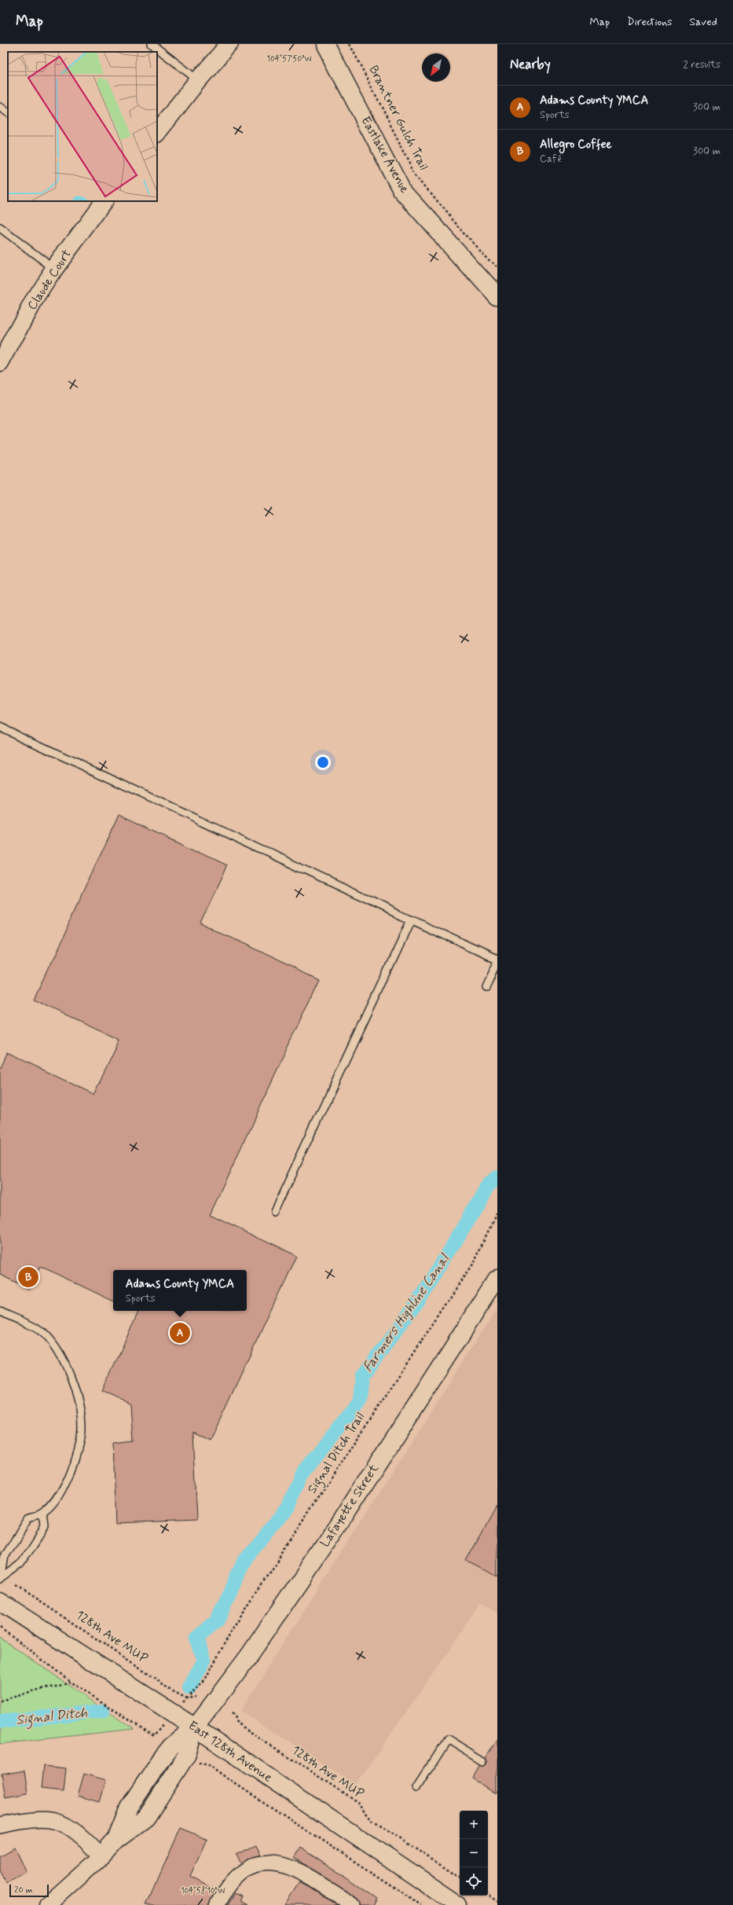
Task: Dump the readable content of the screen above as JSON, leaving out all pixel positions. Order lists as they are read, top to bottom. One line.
{"streets":{"street":["Eastlake Avenue","Claude Court","Lafayette Street","East 128th Avenue"],"path":["Brantner Gulch Trail","Signal Ditch Trail","128th Ave MUP"]},"crossings":[["Signal Ditch Trail","128th Ave MUP"],["Lafayette Street","East 128th Avenue"]],"water":["Farmers Highline Canal","Signal Ditch"],"scale_bar":"20 m","north":"bottom left","page":{"header":"Map","nav":["Map","Directions","Saved"],"heading":["Nearby","2 results"],"list":[{"mark":"A","name":"Adams County YMCA","note":"Sports","value":"300 m"},{"mark":"B","name":"Allegro Coffee","note":"Café","value":"300 m"}],"pins":["B","A"],"popup":["Adams County YMCA","Sports"],"map_buttons":["+","−"],"scale":"20 m"},"coordinates":["104°57'50\"W","104°58'10\"W"]}
